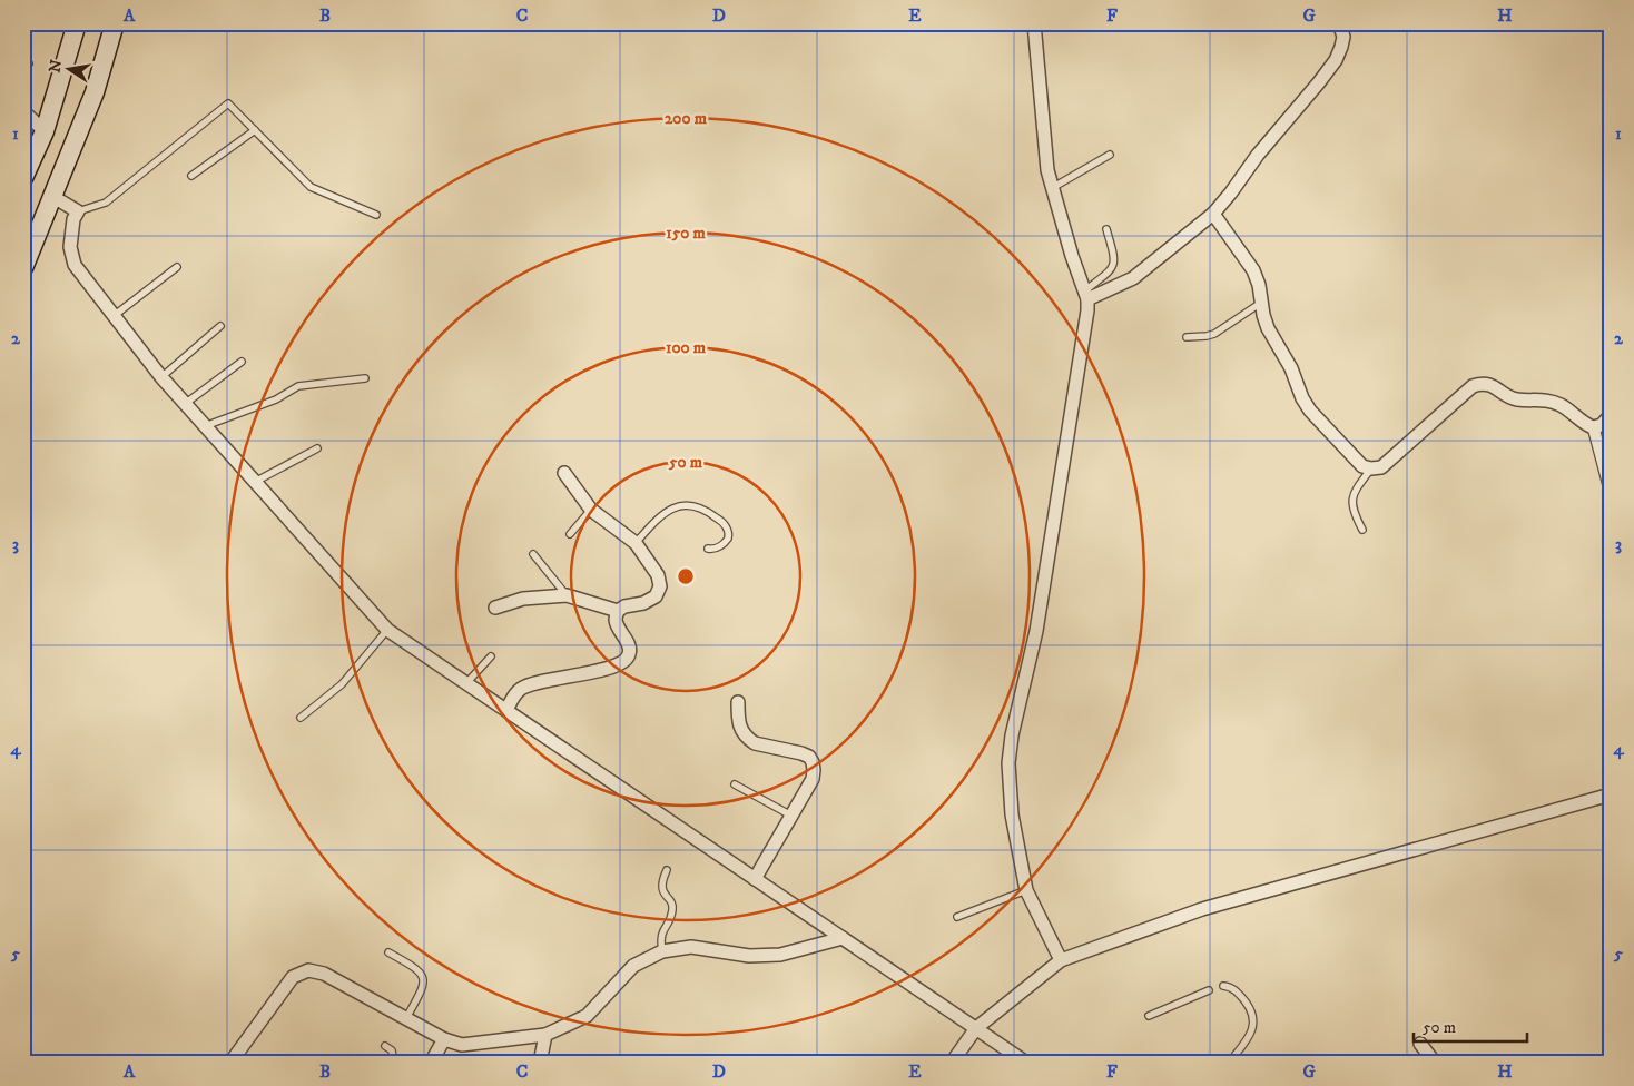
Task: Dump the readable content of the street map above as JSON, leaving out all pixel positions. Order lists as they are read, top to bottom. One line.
{"scale_bar":"50 m","north":"left","grid":{"columns":["A","B","C","D","E","F","G","H"],"rows":["1","2","3","4","5"]},"rings":["200 m","150 m","100 m","50 m"]}
